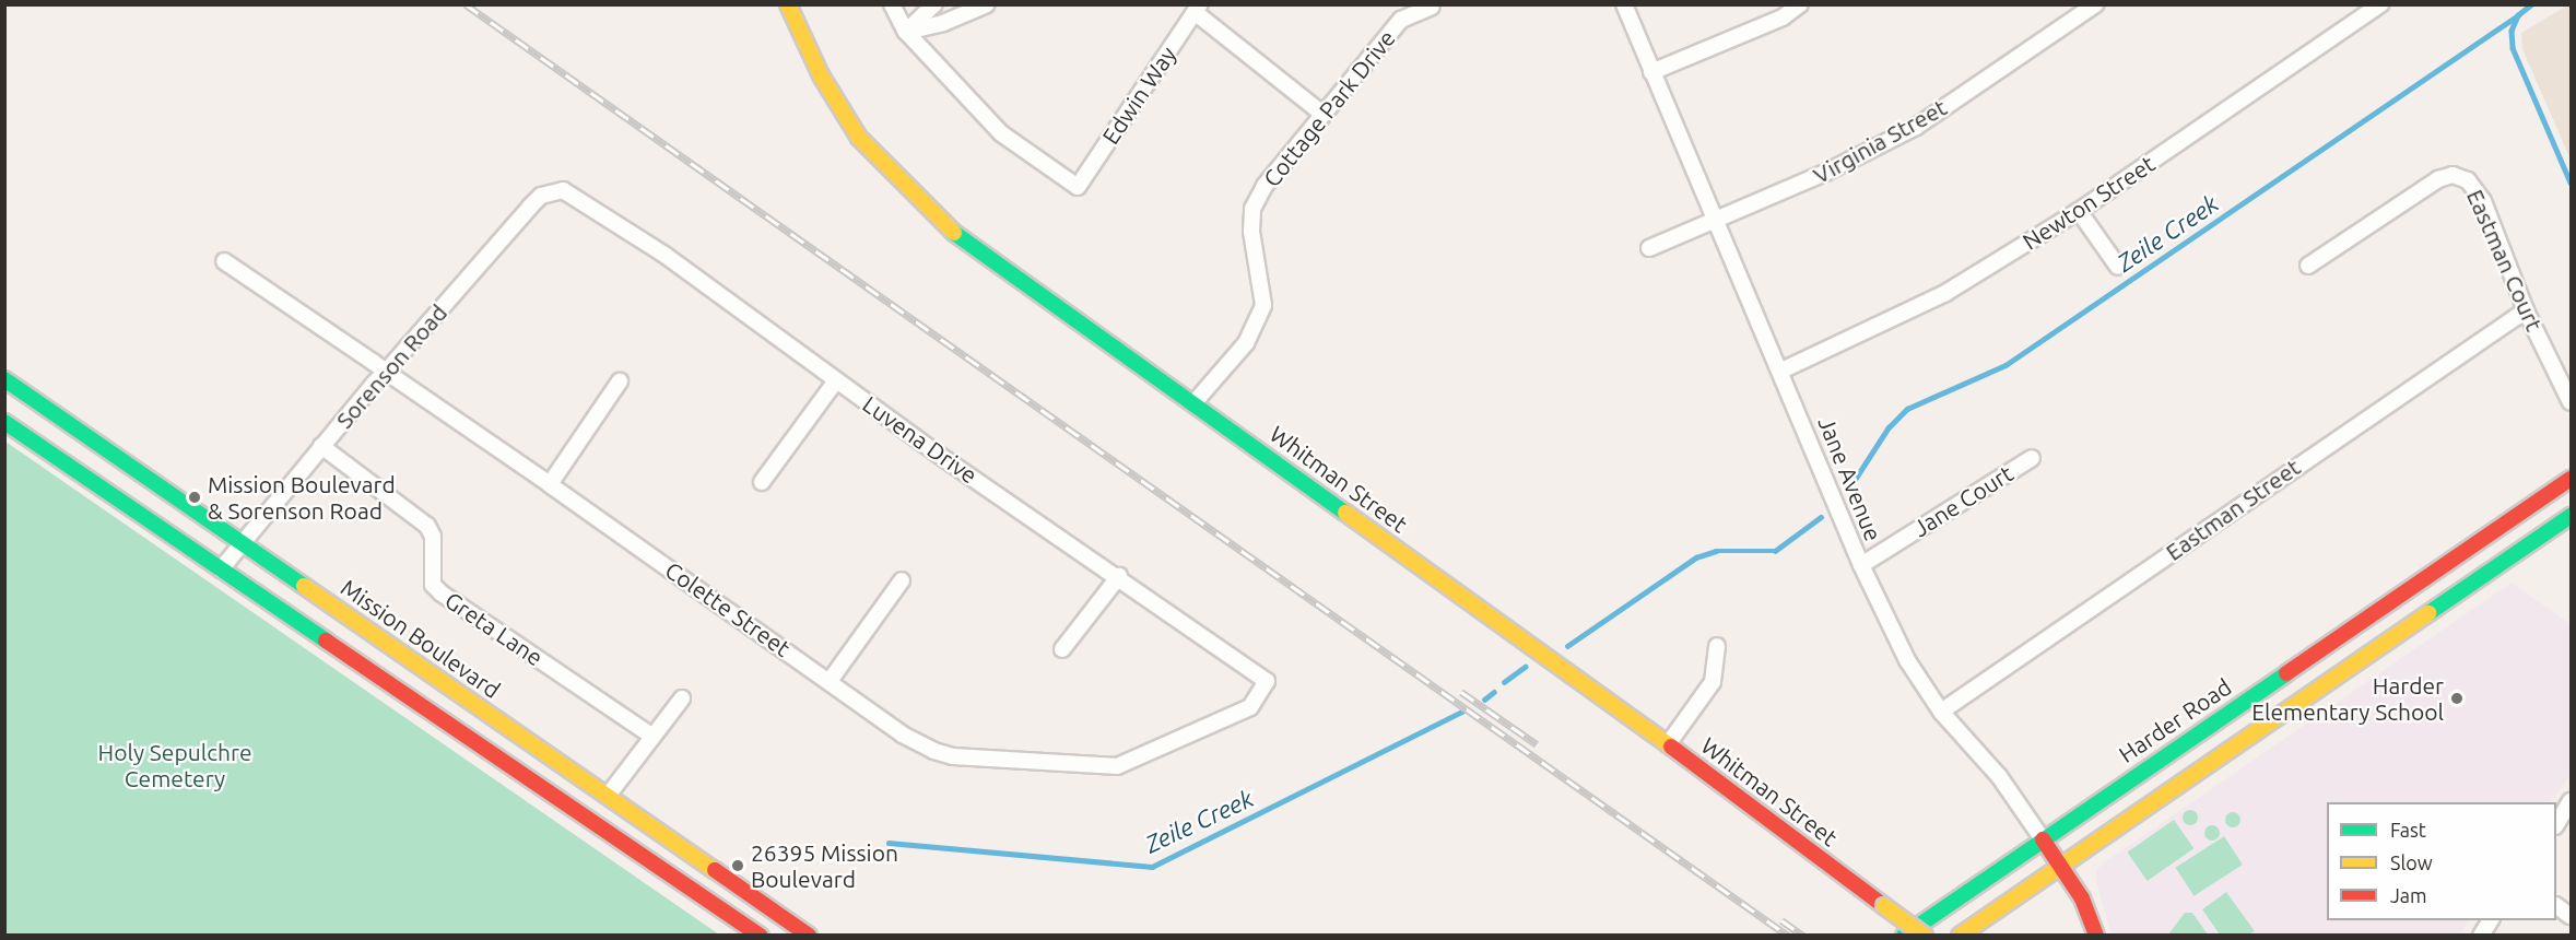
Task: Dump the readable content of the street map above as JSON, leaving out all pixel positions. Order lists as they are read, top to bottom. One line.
{"streets":{"main road":["Whitman Street","Jane Avenue","Mission Boulevard","Harder Road"],"street":["Edwin Way","Cottage Park Drive","Virginia Street","Newton Street","Eastman Court","Sorenson Road","Luvena Drive","Jane Court","Eastman Street","Colette Street","Greta Lane"]},"crossings":[["Cottage Park Drive","Whitman Street"],["Virginia Street","Jane Avenue"],["Newton Street","Jane Avenue"],["Eastman Court","Eastman Street"],["Sorenson Road","Luvena Drive"],["Sorenson Road","Colette Street"],["Sorenson Road","Greta Lane"],["Sorenson Road","Mission Boulevard"],["Luvena Drive","Colette Street"],["Jane Avenue","Jane Court"],["Jane Avenue","Eastman Street"],["Jane Avenue","Harder Road"]],"water":["Zeile Creek"],"parks":["Holy Sepulchre Cemetery"],"places":["Mission Boulevard & Sorenson Road","Harder Elementary School","26395 Mission Boulevard"],"legend":["Fast","Slow","Jam"]}
